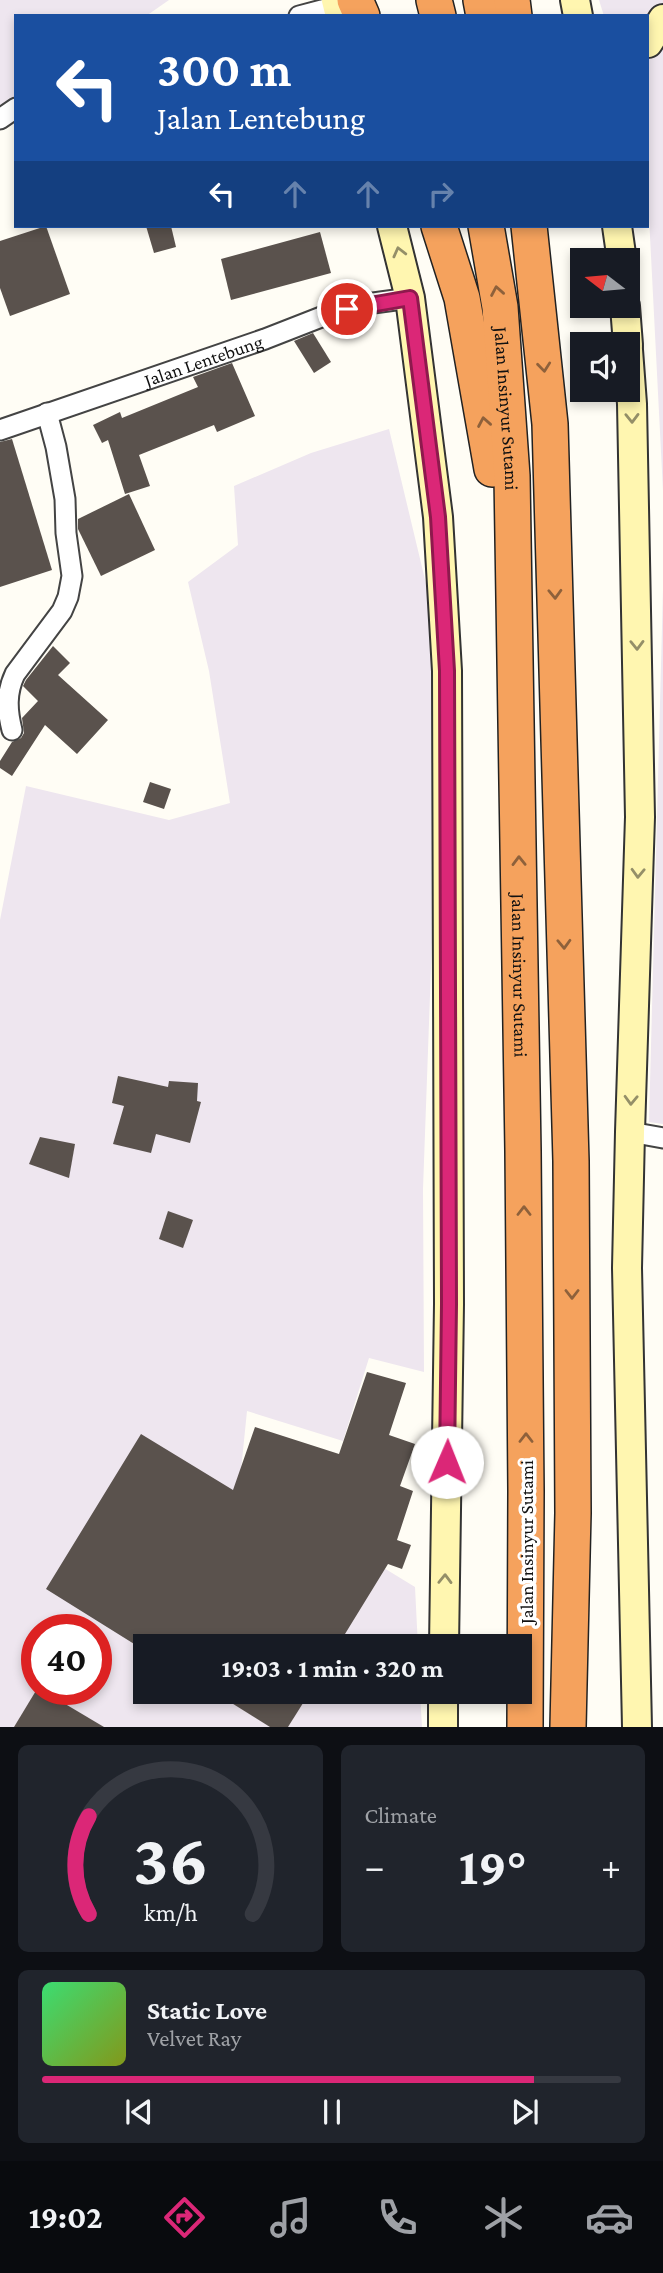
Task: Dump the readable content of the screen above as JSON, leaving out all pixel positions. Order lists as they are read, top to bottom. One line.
{"streets":{"highway":["Jalan Insinyur Sutami"],"street":["Jalan Lentebung"]},"north":"left","page":{"turn":["300 m","Jalan Lentebung"],"limit":"40","trip":"19:03 · 1 min · 320 m","tile":"Climate","heat":["−","19°","+"],"song":["Static Love","Velvet Ray"],"tabs":"19:02","gauge":["36","km/h"]}}
